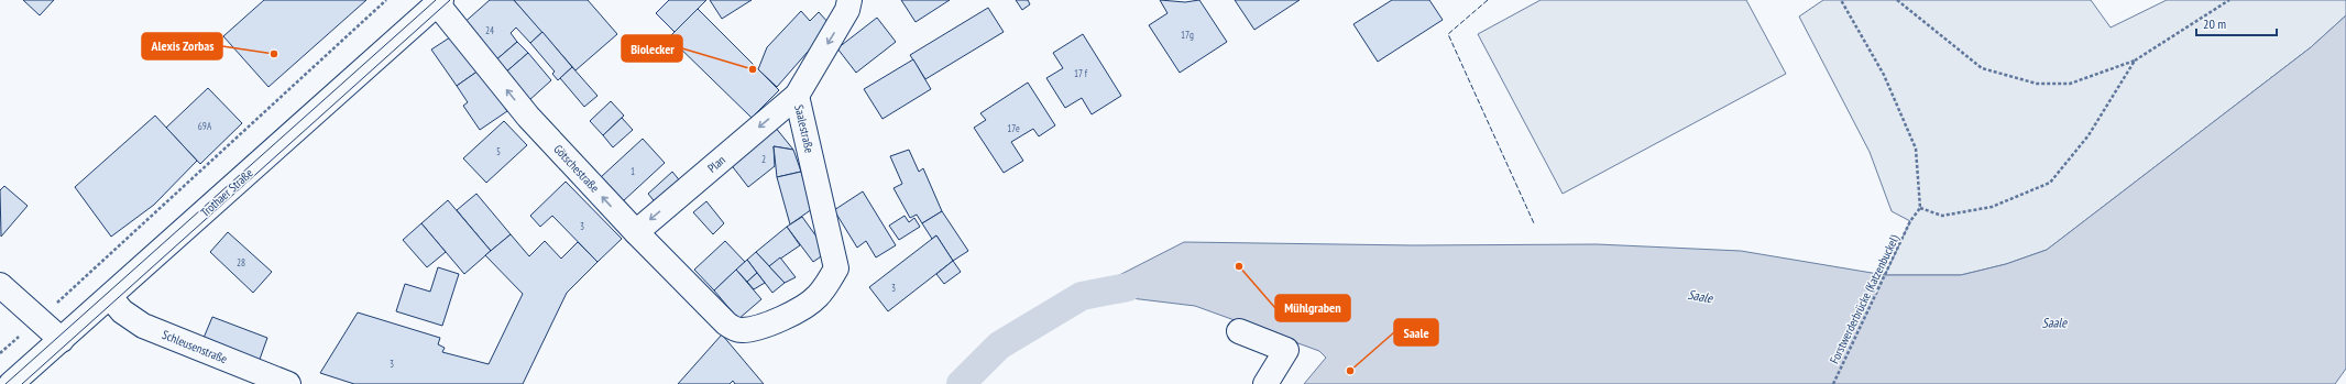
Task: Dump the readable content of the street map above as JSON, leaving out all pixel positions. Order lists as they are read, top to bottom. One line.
{"streets":{"street":["Saalestraße","Plan","Götschestraße","Trothaer Straße","Schleusenstraße"],"path":["Forstwerderbrücke (Katzenbuckel)"]},"crossings":[["Saalestraße","Plan"],["Saalestraße","Götschestraße"],["Plan","Götschestraße"],["Götschestraße","Trothaer Straße"],["Trothaer Straße","Schleusenstraße"]],"one_way":["Plan","Götschestraße"],"water":["Saale"],"places":["Alexis Zorbas","Biolecker","Mühlgraben","Saale"],"house_numbers":["24","17g","17 f","69A","17e","5","2","1","3","28","3","3"],"scale_bar":"20 m"}
